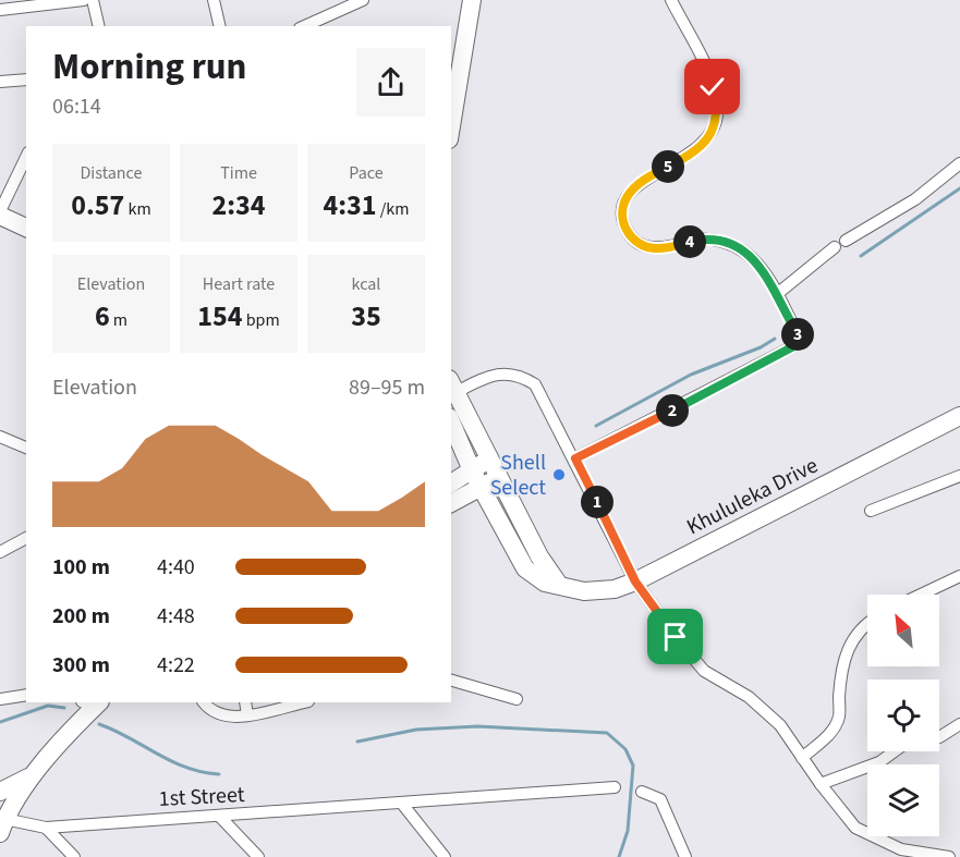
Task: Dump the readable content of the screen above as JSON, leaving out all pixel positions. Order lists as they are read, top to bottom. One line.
{"streets":{"street":["Khululeka Drive","1st Street"]},"places":["Shell Select"],"north":"top left","page":{"heading":["Morning run","06:14"],"stats":[["Distance","0.57 km"],["Time","2:34"],["Pace","4:31 /km"],["Elevation","6 m"],["Heart rate","154 bpm"],["kcal","35"]],"pins":["5","4","3","2","1"],"chart":["Elevation","89–95 m"],"list":[{"name":"100 m","note":"4:40"},{"name":"200 m","note":"4:48"},{"name":"300 m","note":"4:22"}]}}
